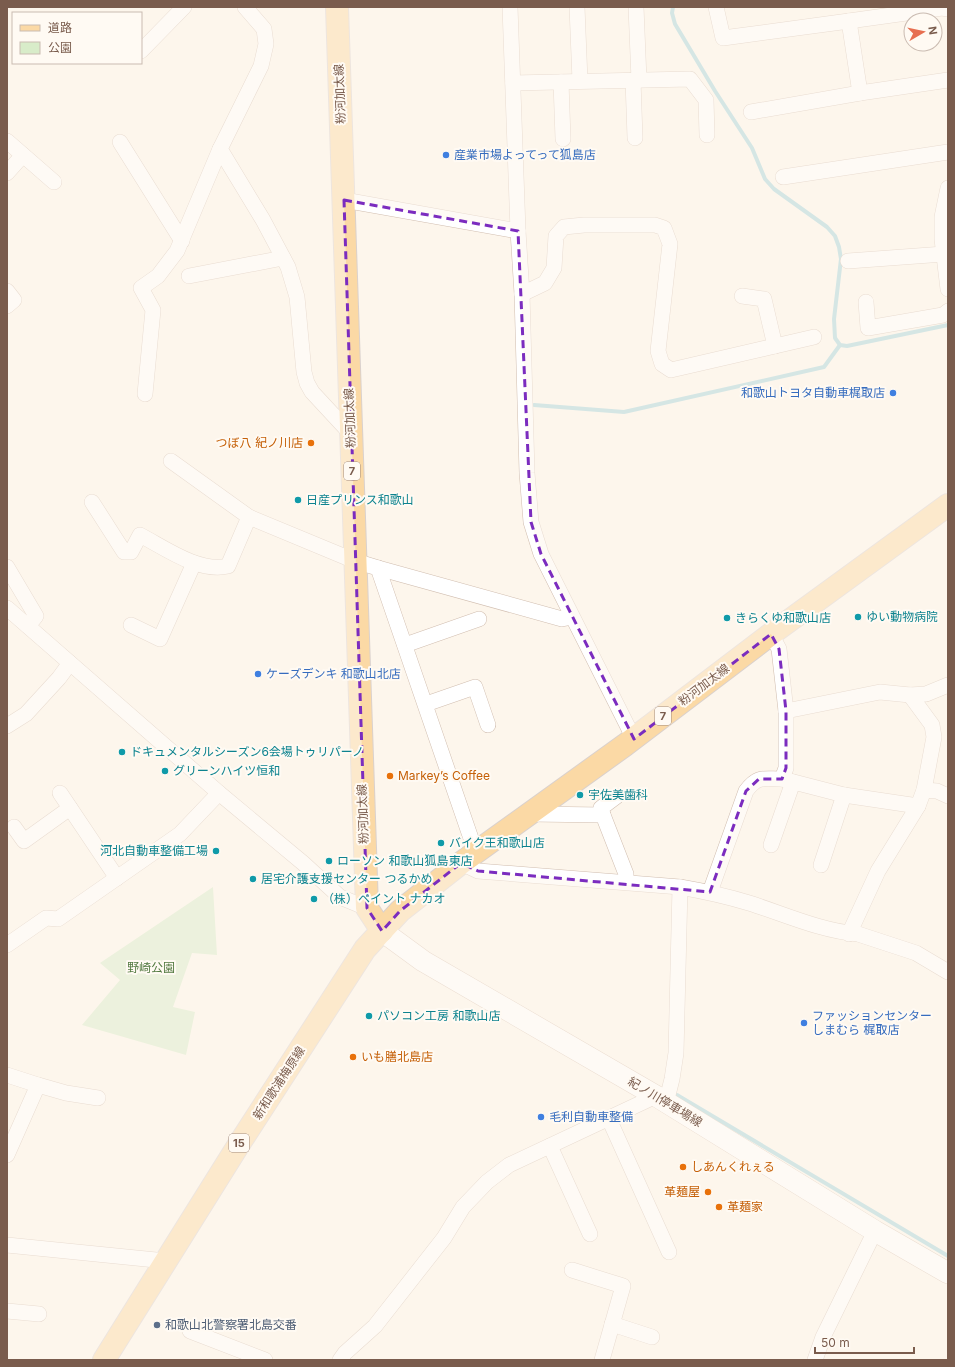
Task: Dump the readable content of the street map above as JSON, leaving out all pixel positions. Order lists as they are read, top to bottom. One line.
{"streets":{"main road":["粉河加太線","7","新和歌浦梅原線","紀ノ川停車場線","15"]},"crossings":[["粉河加太線","新和歌浦梅原線"],["粉河加太線","紀ノ川停車場線"],["新和歌浦梅原線","紀ノ川停車場線"]],"parks":["野崎公園"],"places":["産業市場よってって狐島店","和歌山トヨタ自動車梶取店","つぼ八 紀ノ川店","日産プリンス和歌山","ゆい動物病院","きらくゆ和歌山店","ケーズデンキ 和歌山北店","ドキュメンタルシーズン6会場トゥリパーノ","グリーンハイツ恒和","Markey’s Coffee","宇佐美歯科","バイク王和歌山店","河北自動車整備工場","ローソン 和歌山狐島東店","居宅介護支援センター つるかめ","（株）ペイント ナカオ","パソコン工房 和歌山店","ファッションセンター しまむら 梶取店","いも膳北島店","毛利自動車整備","しあんくれぇる","革麺屋","革麺家","和歌山北警察署北島交番"],"legend":["道路","公園"],"scale_bar":"50 m","north":"right"}
